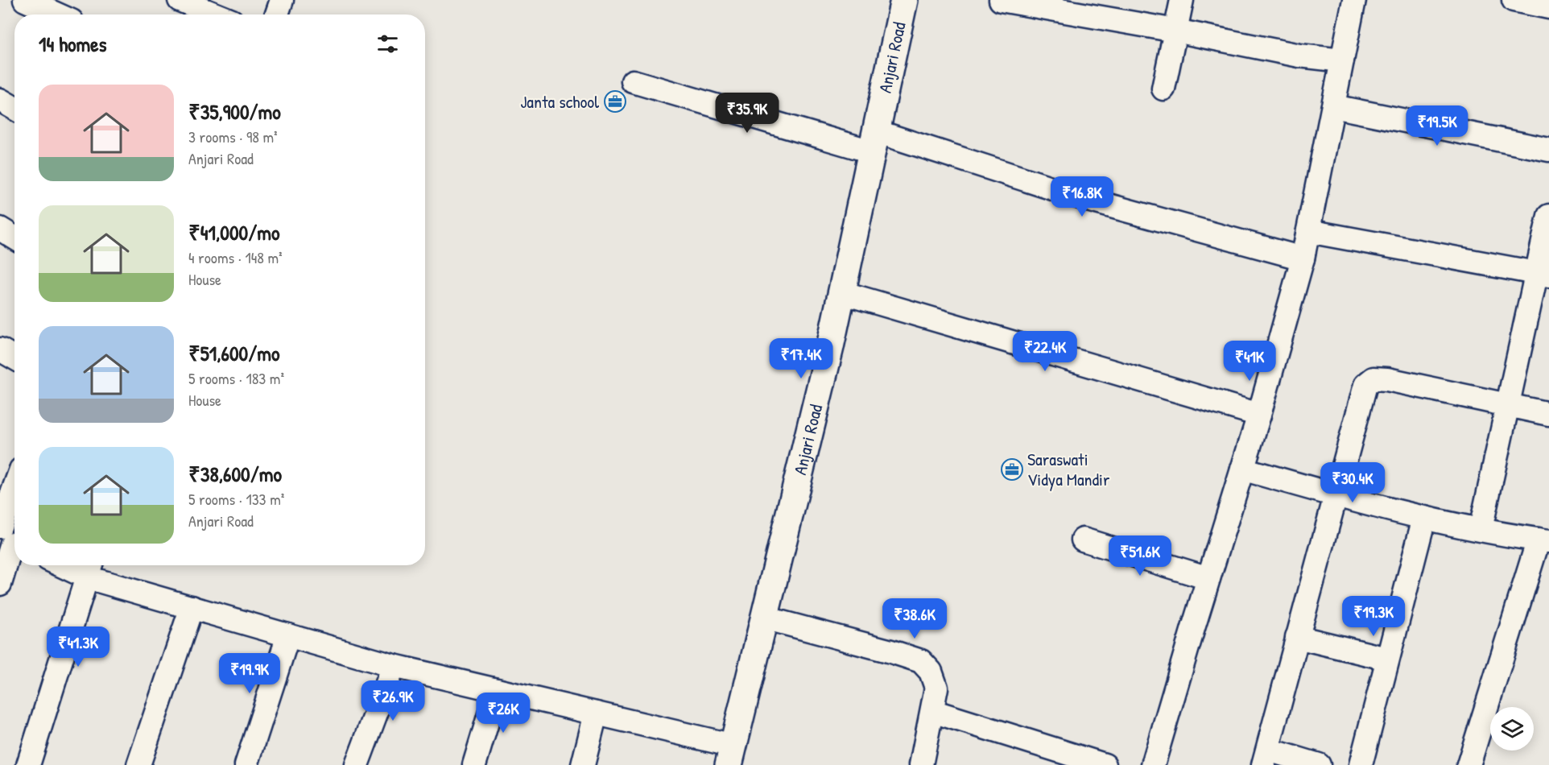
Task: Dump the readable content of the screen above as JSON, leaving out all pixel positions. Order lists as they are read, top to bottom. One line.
{"streets":{"street":["Anjari Road"]},"places":{"office":["Janta school","Saraswati Vidya Mandir"]},"page":{"heading":"14 homes","list":[{"name":"₹35,900/mo","note":"3 rooms · 98 m² · Anjari Road"},{"name":"₹41,000/mo","note":"4 rooms · 148 m² · House"},{"name":"₹51,600/mo","note":"5 rooms · 183 m² · House"},{"name":"₹38,600/mo","note":"5 rooms · 133 m² · Anjari Road"}],"price":["₹35.9K","₹19.5K","₹16.8K","₹22.4K","₹17.4K","₹41K","₹30.4K","₹51.6K","₹19.3K","₹38.6K","₹41.3K","₹19.9K","₹26.9K","₹26K"]}}
